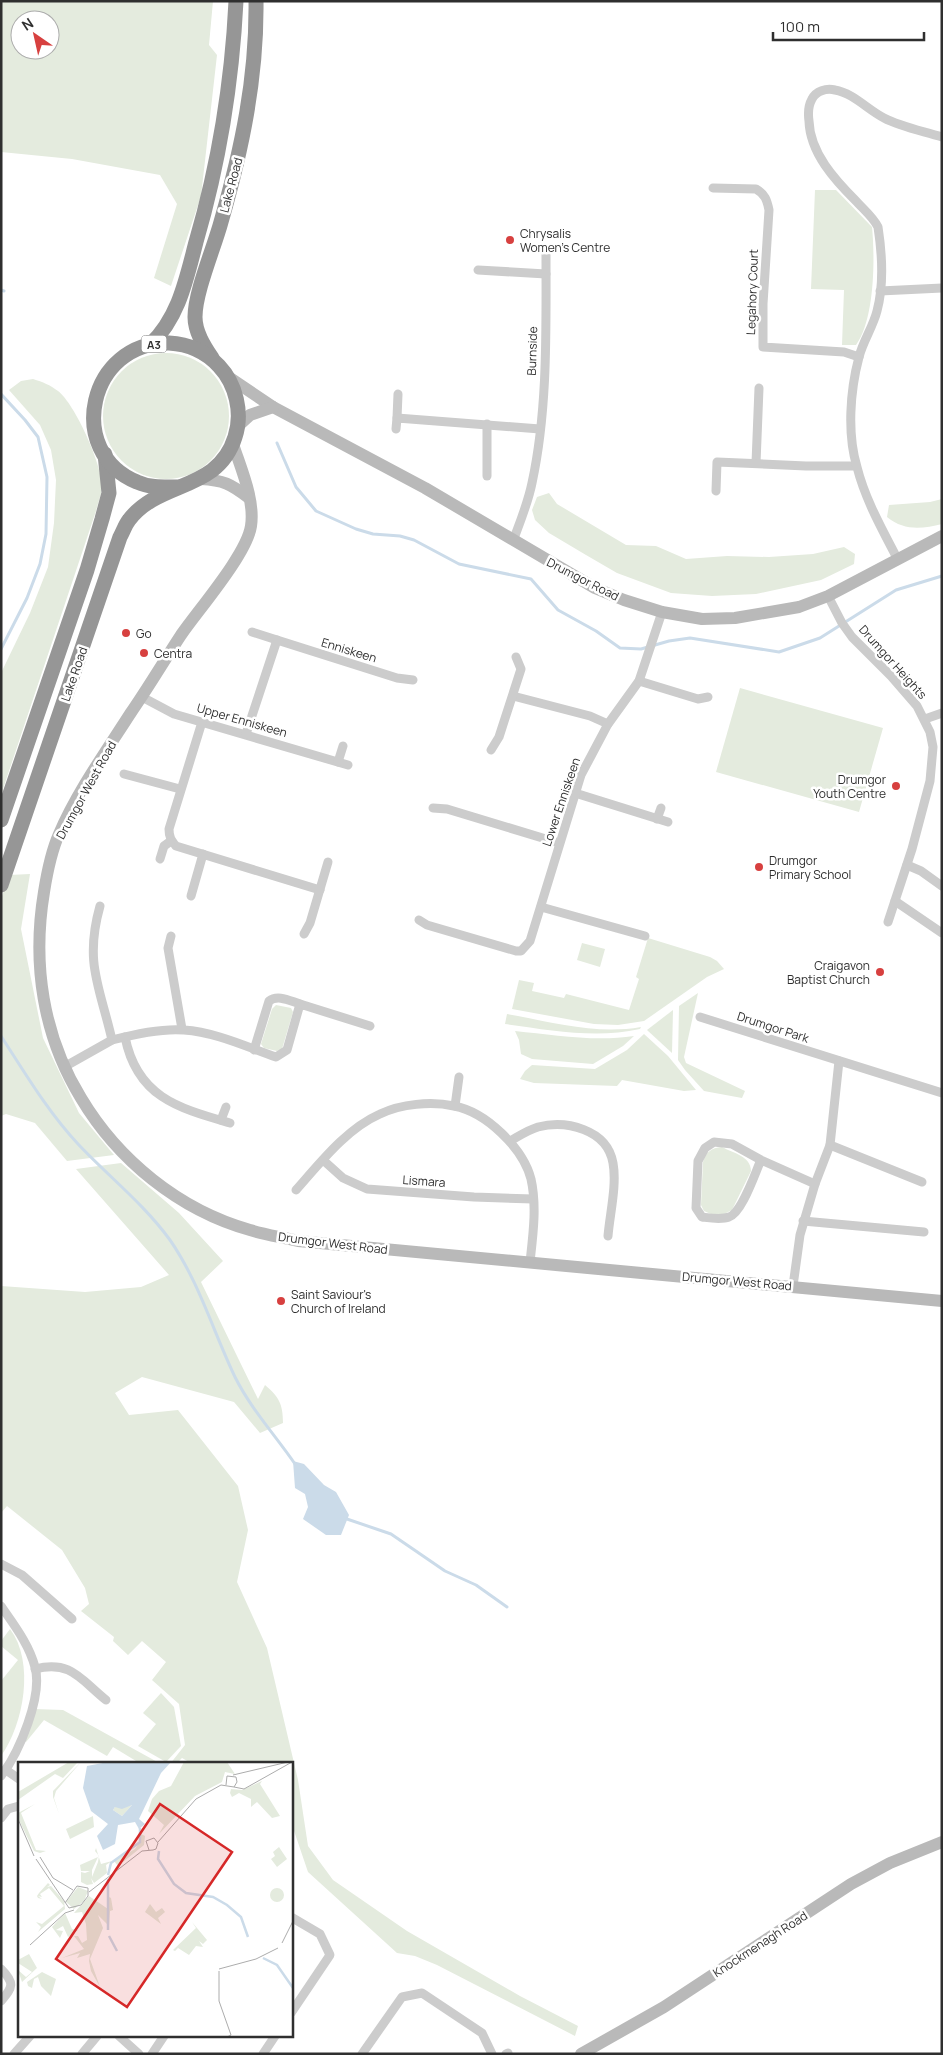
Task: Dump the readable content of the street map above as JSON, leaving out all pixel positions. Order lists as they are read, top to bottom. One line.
{"streets":{"highway":["Lake Road","A3"],"street":["Legahory Court","Burnside","Drumgor Road","Enniskeen","Drumgor Heights","Upper Enniskeen","Drumgor West Road","Lower Enniskeen","Drumgor Park","Lismara","Knockmenagh Road"]},"crossings":[["Lake Road","A3"],["Lake Road","Drumgor Road"],["Lake Road","Drumgor West Road"],["A3","Drumgor Road"],["A3","Drumgor West Road"],["Burnside","Drumgor Road"],["Drumgor Road","Drumgor Heights"],["Drumgor Road","Drumgor West Road"],["Drumgor Road","Lower Enniskeen"],["Upper Enniskeen","Drumgor West Road"]],"places":["Chrysalis Women's Centre","Go","Centra","Drumgor Youth Centre","Drumgor Primary School","Craigavon Baptist Church","Saint Saviour's Church of Ireland"],"scale_bar":"100 m","north":"top left"}
